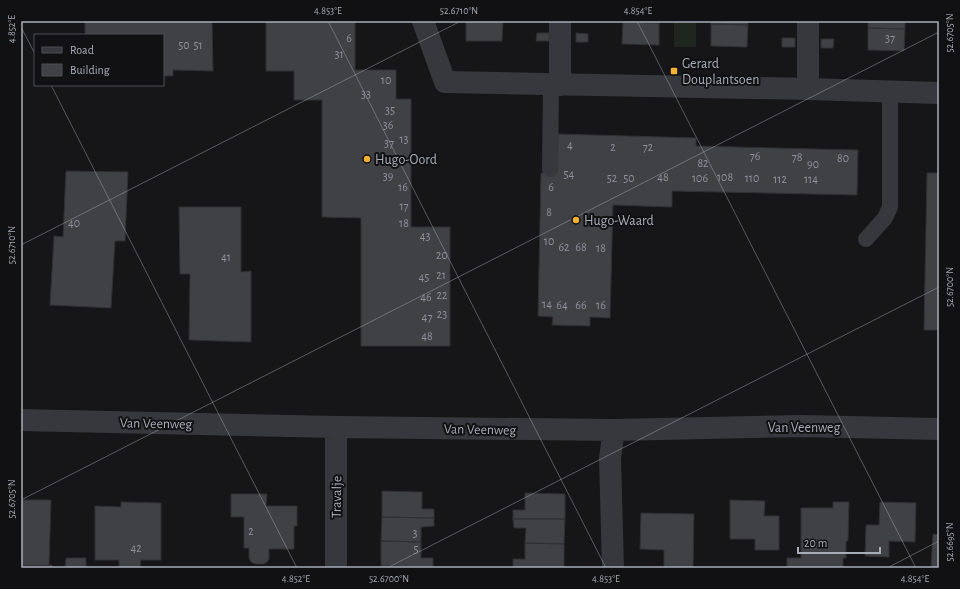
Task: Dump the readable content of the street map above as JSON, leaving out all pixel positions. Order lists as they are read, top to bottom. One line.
{"streets":{"street":["Van Veenweg","Travalje"]},"crossings":[["Van Veenweg","Travalje"]],"places":{"transit":["Gerard Douplantsoen"],"other":["Hugo-Oord","Hugo-Waard"]},"house_numbers":["6","37","50","51","31","10","33","35","36","13","37","4","2","72","76","78","80","82","90","54","39","48","108","52","50","106","110","112","114","16","6","17","8","40","18","43","10","62","68","18","20","41","21","45","22","46","14","64","66","16","23","47","48","2","3","42","5"],"legend":["Road","Building"],"scale_bar":"20 m","coordinates":["4.853°E","52.6710°N","4.854°E","4.852°E","52.6705°N","52.6700°N","52.6695°N"]}
